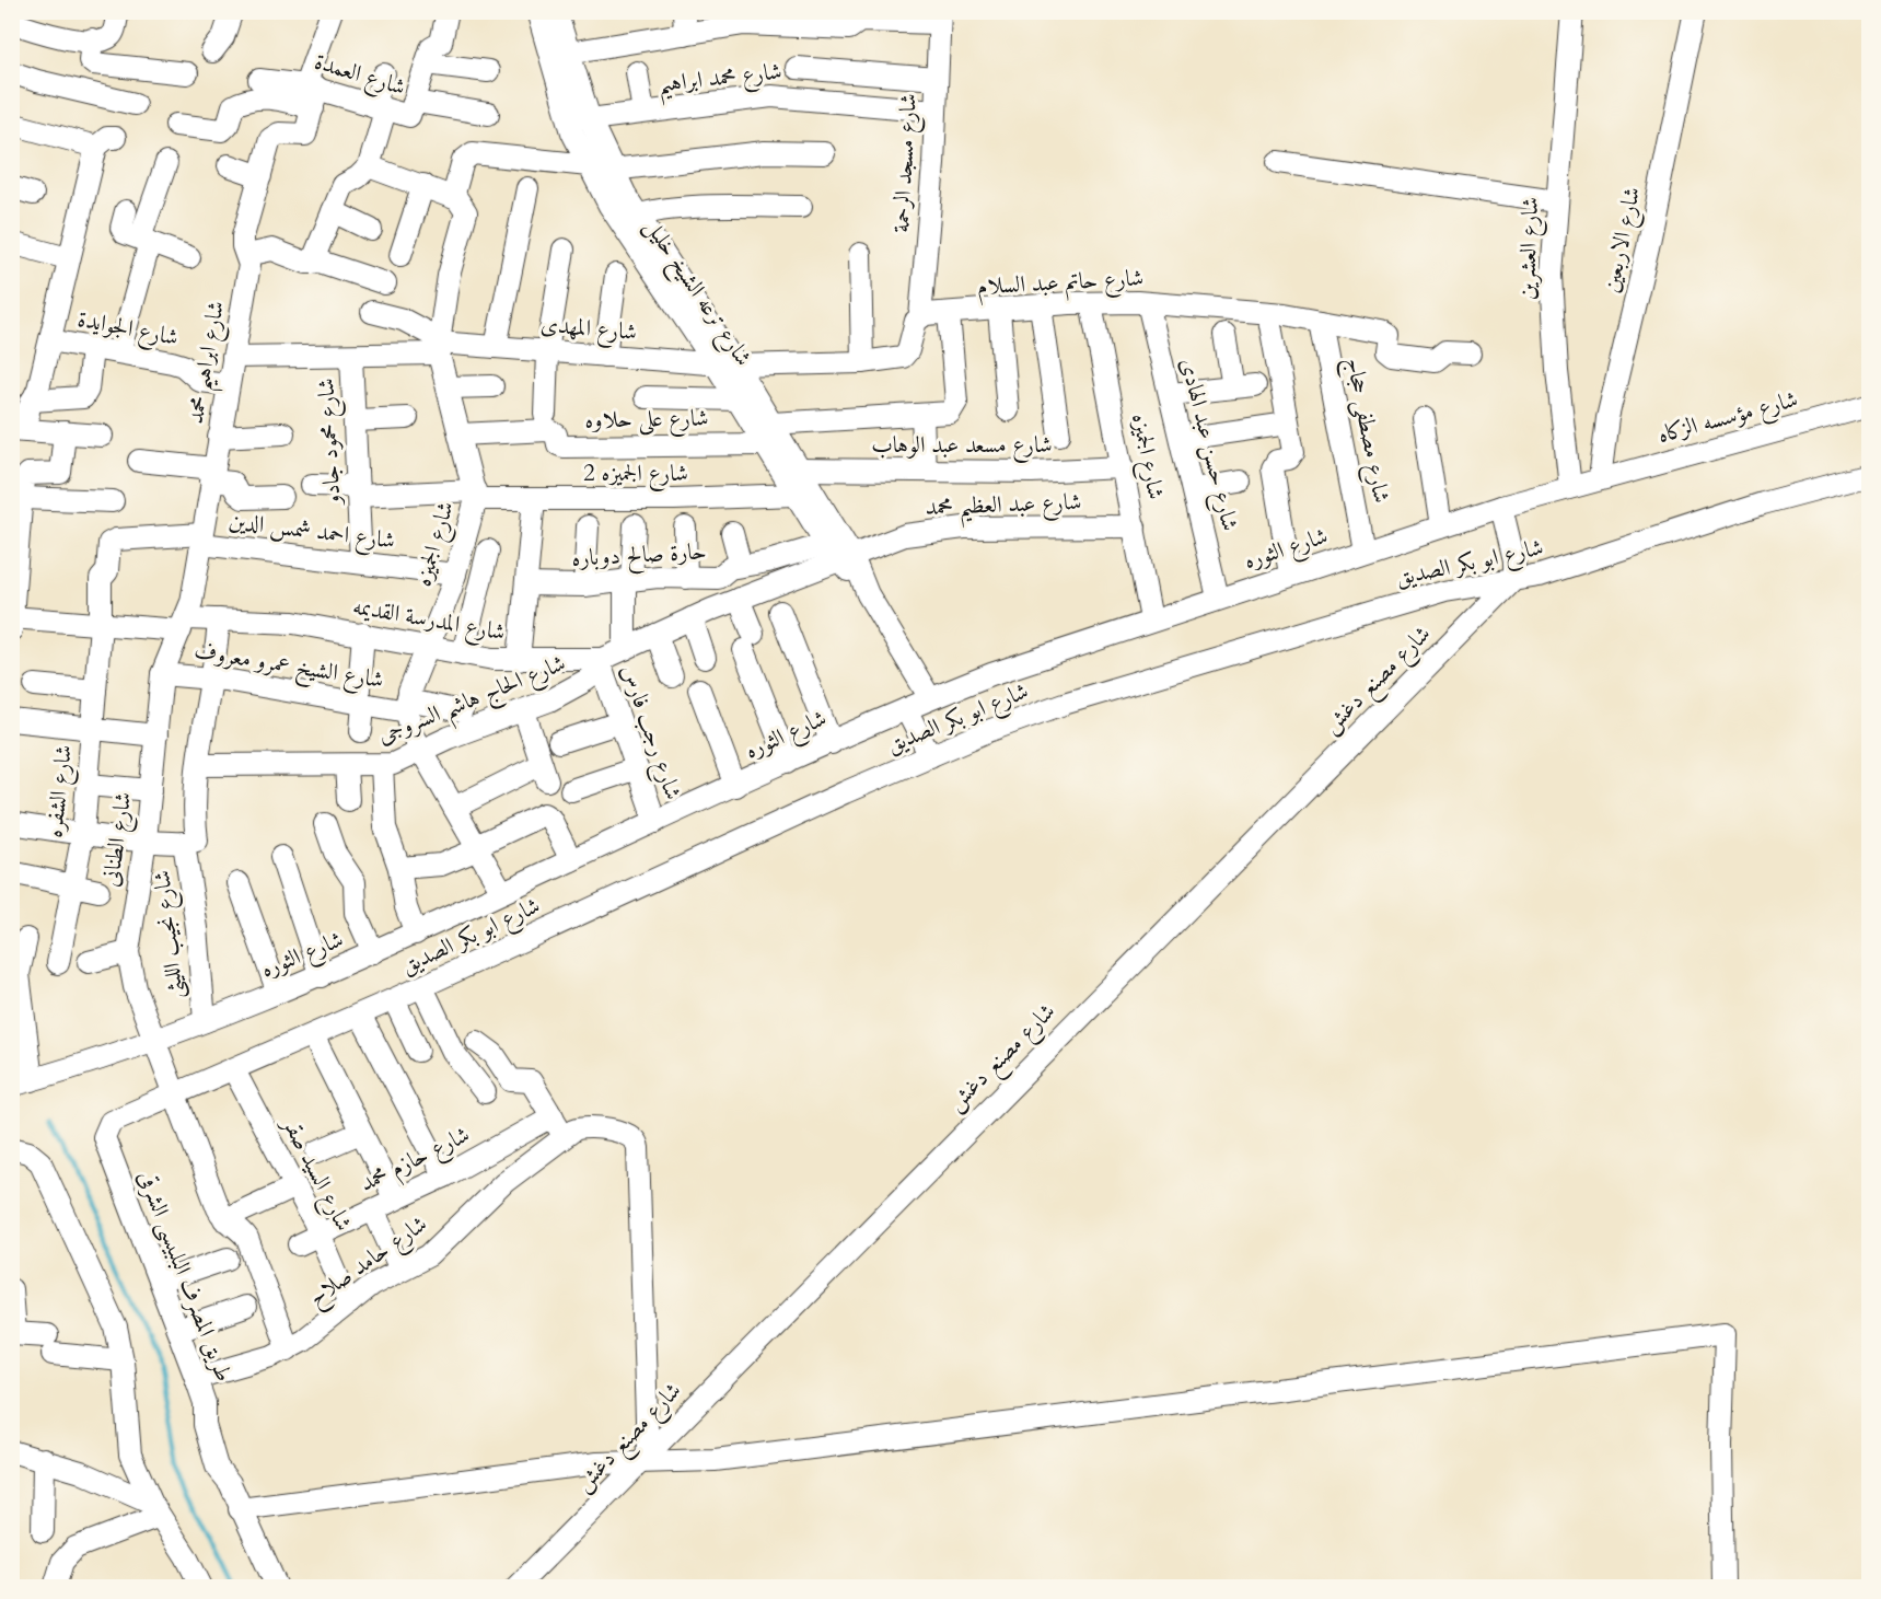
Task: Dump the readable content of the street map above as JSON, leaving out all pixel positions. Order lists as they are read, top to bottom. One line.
{"streets":{"street":["شارع العمدة","شارع محمد ابراهيم","شارع مسجد الرحمة","شارع الاربعين","شارع العشرين","شارع حاتم عبد السلام","شارع ترعه الشيخ خليل","شارع الجوايدة","شارع المهدى","شارع ابراهيم محمد","شارع مؤسسه الزكاه","شارع على حلاوه","شارع مصطفى حجاج","شارع محمود جادو","شارع مسعد عبد الوهاب","شارع حسن عبد الهادى","شارع الجميزه","شارع الجميزه 2","شارع عبد العظيم محمد","شارع احمد شمس الدين","شارع الثوره","حارة صالح دوباره","شارع ابو بكر الصديق","شارع المدرسة القديمه","شارع الشيخ عمرو معروف","شارع مصنع دغش","شارع الحاج هاشم السروجى","شارع رجب فارس","شارع الشفره","شارع الطنانى","شارع نجيب الليثى","شارع حازم محمد","شارع السيد صقر","شارع حامد صلاح","طريق المصرف البلبيسى الشرقى"]},"crossings":[["شارع العمدة","شارع ابراهيم محمد"],["شارع محمد ابراهيم","شارع مسجد الرحمة"],["شارع محمد ابراهيم","شارع ترعه الشيخ خليل"],["شارع مسجد الرحمة","شارع حاتم عبد السلام"],["شارع الاربعين","شارع مؤسسه الزكاه"],["شارع الاربعين","شارع الثوره"],["شارع العشرين","شارع الثوره"],["شارع حاتم عبد السلام","شارع مصطفى حجاج"],["شارع حاتم عبد السلام","شارع حسن عبد الهادى"],["شارع حاتم عبد السلام","شارع الجميزه"],["شارع ترعه الشيخ خليل","شارع المهدى"],["شارع ترعه الشيخ خليل","شارع على حلاوه"],["شارع ترعه الشيخ خليل","شارع مسعد عبد الوهاب"],["شارع ترعه الشيخ خليل","شارع الجميزه 2"],["شارع ترعه الشيخ خليل","شارع عبد العظيم محمد"],["شارع ترعه الشيخ خليل","شارع الثوره"],["شارع ترعه الشيخ خليل","حارة صالح دوباره"],["شارع ترعه الشيخ خليل","شارع المدرسة القديمه"],["شارع الجوايدة","شارع ابراهيم محمد"],["شارع المهدى","شارع ابراهيم محمد"],["شارع المهدى","شارع محمود جادو"],["شارع المهدى","شارع الجميزه"],["شارع ابراهيم محمد","شارع احمد شمس الدين"],["شارع ابراهيم محمد","شارع المدرسة القديمه"],["شارع ابراهيم محمد","شارع الطنانى"],["شارع مؤسسه الزكاه","شارع الثوره"],["شارع على حلاوه","شارع الجميزه"],["شارع مصطفى حجاج","شارع الثوره"],["شارع محمود جادو","شارع الجميزه 2"],["شارع محمود جادو","شارع احمد شمس الدين"],["شارع مسعد عبد الوهاب","شارع الجميزه"],["شارع حسن عبد الهادى","شارع الثوره"],["شارع الجميزه","شارع الجميزه 2"],["شارع الجميزه","شارع عبد العظيم محمد"],["شارع الجميزه","شارع احمد شمس الدين"],["شارع الجميزه","شارع الثوره"],["شارع الجميزه","شارع المدرسة القديمه"],["شارع الجميزه","شارع الشيخ عمرو معروف"],["شارع عبد العظيم محمد","شارع المدرسة القديمه"],["شارع احمد شمس الدين","شارع المدرسة القديمه"],["شارع احمد شمس الدين","شارع الشفره"],["شارع الثوره","شارع رجب فارس"],["شارع الثوره","شارع الطنانى"],["شارع الثوره","شارع نجيب الليثى"],["شارع ابو بكر الصديق","شارع مصنع دغش"],["شارع ابو بكر الصديق","شارع الطنانى"],["شارع ابو بكر الصديق","شارع السيد صقر"],["شارع ابو بكر الصديق","طريق المصرف البلبيسى الشرقى"],["شارع المدرسة القديمه","شارع الحاج هاشم السروجى"],["شارع المدرسة القديمه","شارع رجب فارس"],["شارع المدرسة القديمه","شارع الشفره"],["شارع المدرسة القديمه","شارع الطنانى"],["شارع المدرسة القديمه","شارع نجيب الليثى"],["شارع الشيخ عمرو معروف","شارع الطنانى"],["شارع الشيخ عمرو معروف","شارع نجيب الليثى"],["شارع الحاج هاشم السروجى","شارع رجب فارس"],["شارع الحاج هاشم السروجى","شارع نجيب الليثى"],["شارع حازم محمد","شارع السيد صقر"],["شارع السيد صقر","شارع حامد صلاح"],["شارع حامد صلاح","طريق المصرف البلبيسى الشرقى"]]}
